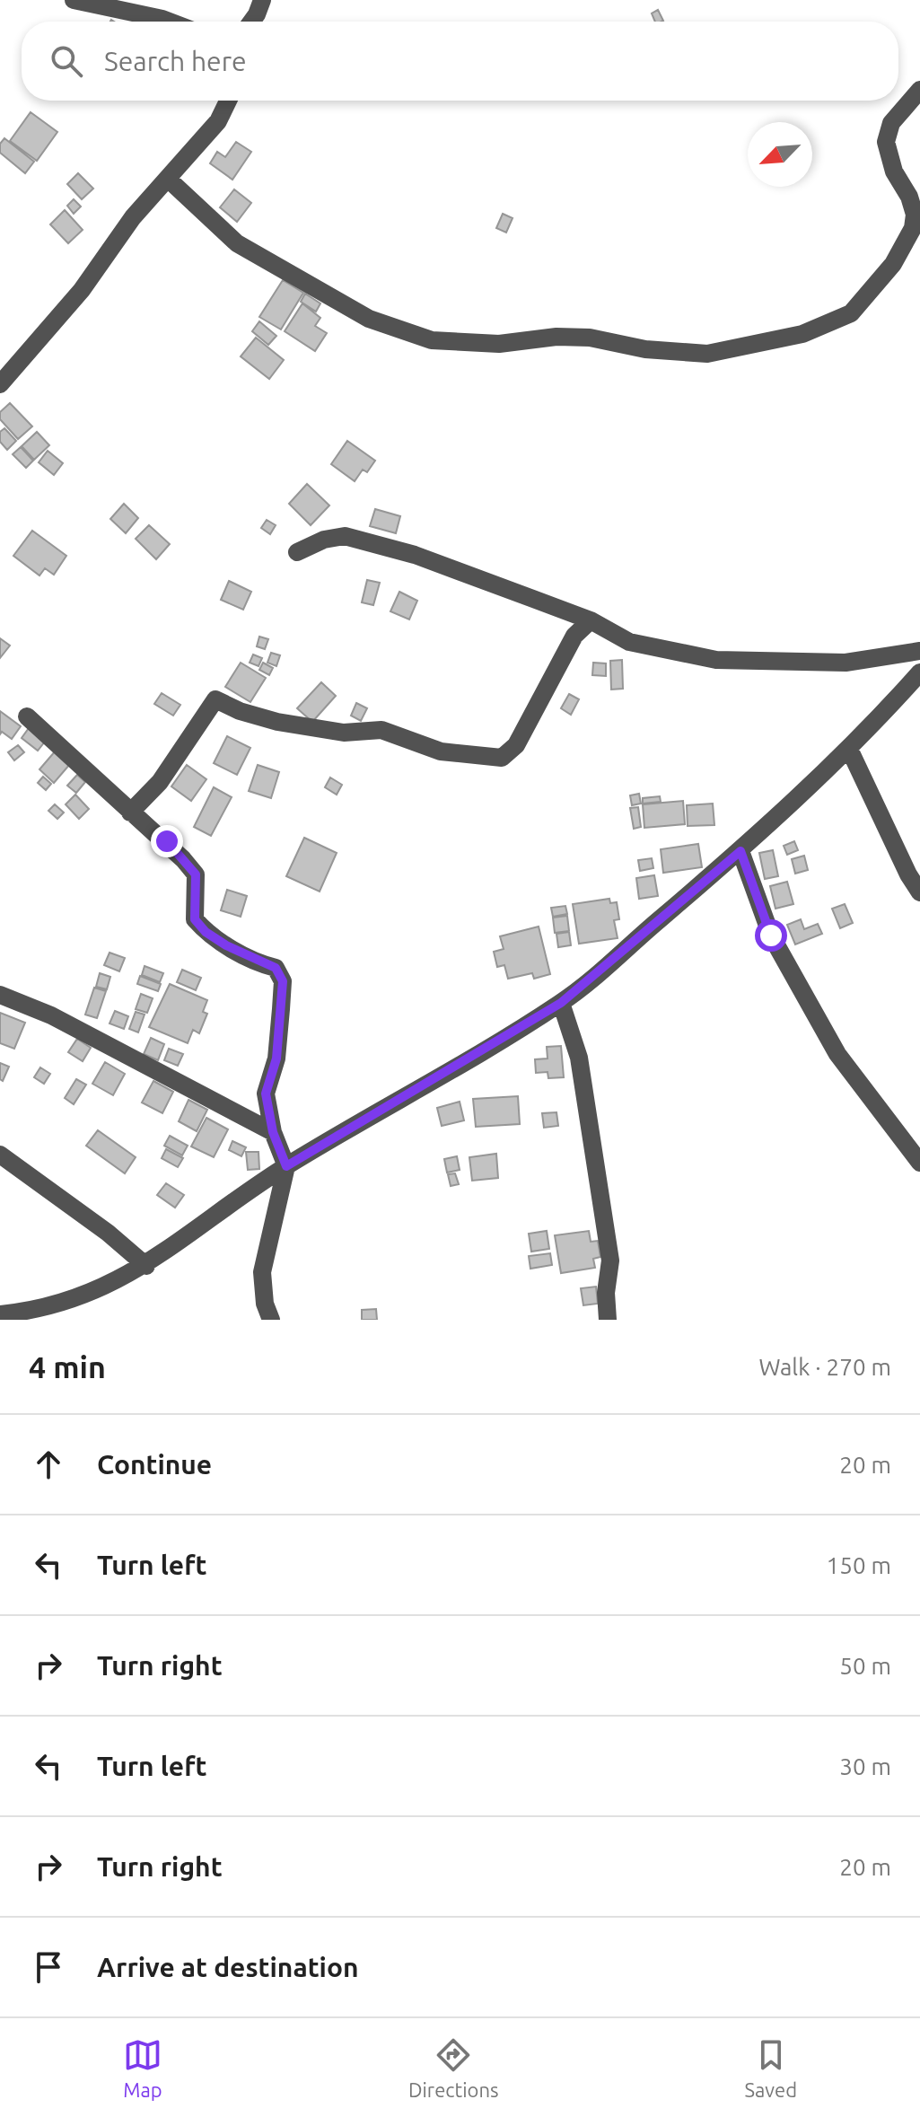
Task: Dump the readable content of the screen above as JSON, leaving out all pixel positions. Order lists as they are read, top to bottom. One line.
{"north":"bottom left","page":{"search":"Search here","heading":["4 min","Walk · 270 m"],"list":[["Continue","20 m"],["Turn left","150 m"],["Turn right","50 m"],["Turn left","30 m"],["Turn right","20 m"],"Arrive at destination"],"nav":["Map","Directions","Saved"]}}
